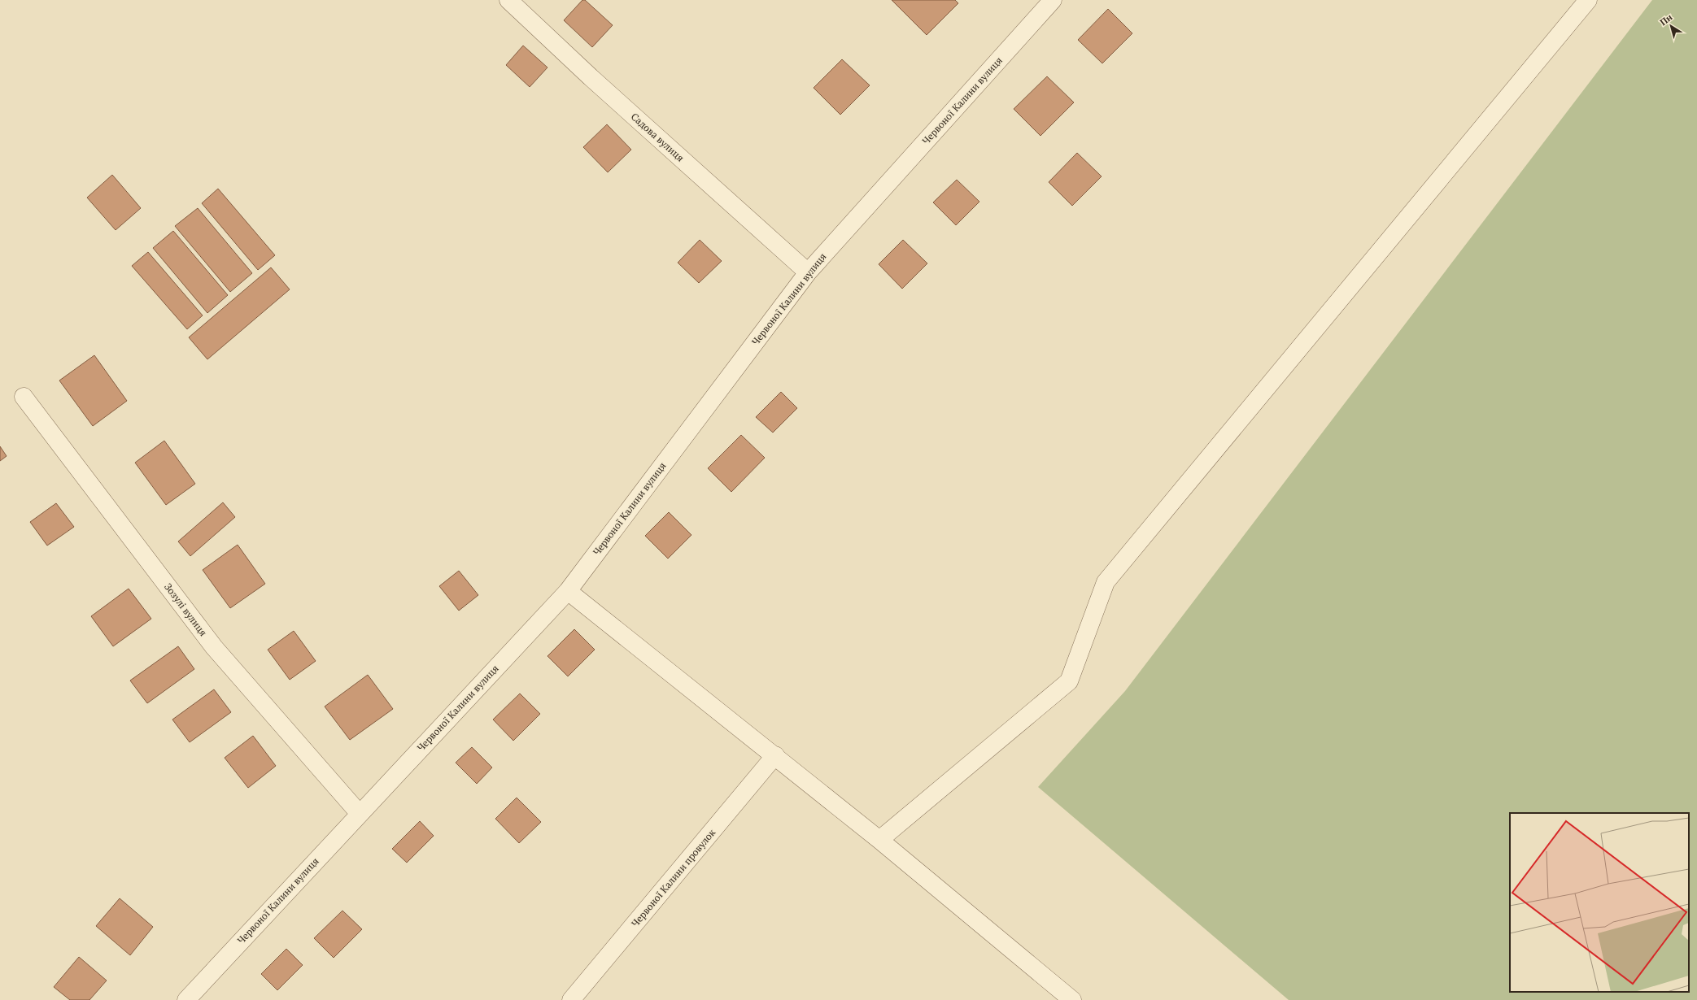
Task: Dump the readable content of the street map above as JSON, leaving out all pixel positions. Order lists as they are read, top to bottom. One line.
{"streets":{"street":["Червоної Калини вулиця","Садова вулиця","Зозулі вулиця","Червоної Калини провулок"]},"crossings":[["Червоної Калини вулиця","Садова вулиця"],["Червоної Калини вулиця","Зозулі вулиця"]],"north":"top left"}
